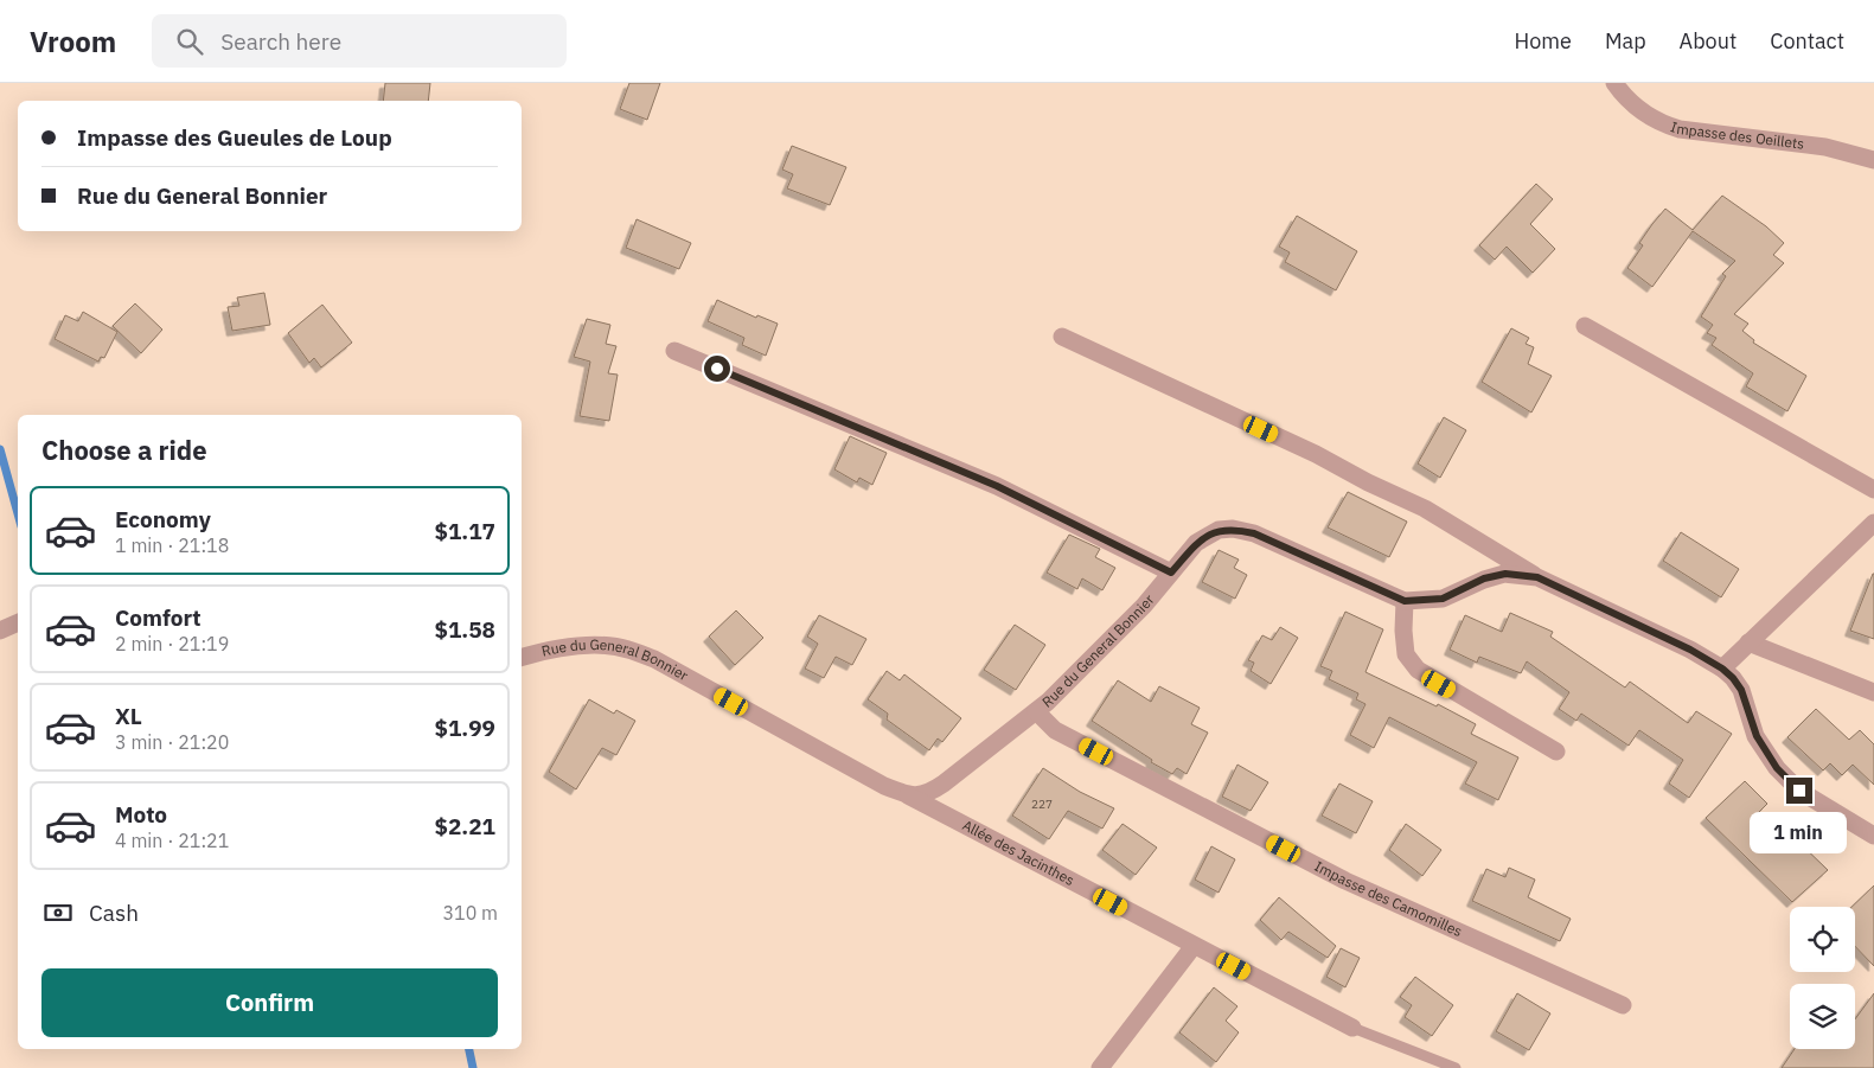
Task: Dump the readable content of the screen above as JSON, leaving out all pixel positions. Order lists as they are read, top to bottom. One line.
{"streets":{"street":["Impasse des Oeillets","Rue du General Bonnier","Allée des Jacinthes","Impasse des Camomilles"]},"crossings":[["Rue du General Bonnier","Allée des Jacinthes"],["Rue du General Bonnier","Impasse des Camomilles"]],"house_numbers":["227"],"page":{"header":"Vroom","search":"Search here","nav":["Home","Map","About","Contact"],"banner":["Impasse des Gueules de Loup","Rue du General Bonnier"],"heading":"Choose a ride","list":[{"name":"Economy","note":"1 min · 21:18","value":"$1.17"},{"name":"Comfort","note":"2 min · 21:19","value":"$1.58"},{"name":"XL","note":"3 min · 21:20","value":"$1.99"},{"name":"Moto","note":"4 min · 21:21","value":"$2.21"}],"bubble":"1 min","pay":["Cash","310 m"],"buttons":"Confirm"}}
